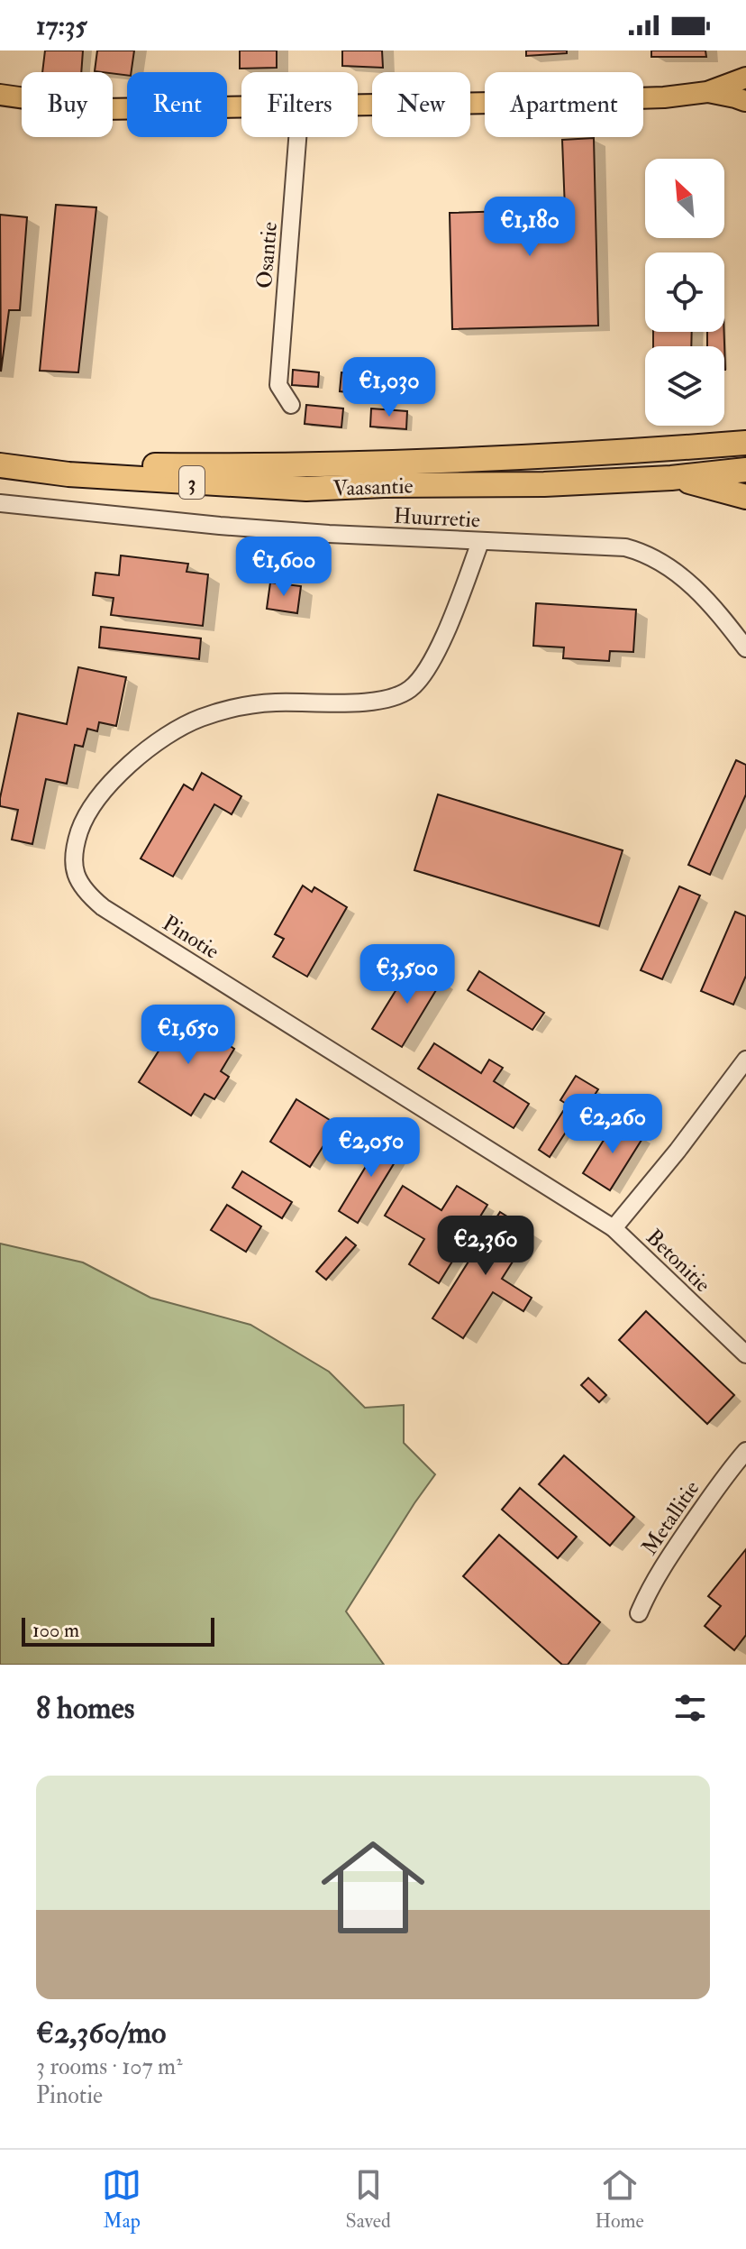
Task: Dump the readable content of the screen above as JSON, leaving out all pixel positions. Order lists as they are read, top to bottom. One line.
{"streets":{"highway":["3","Vaasantie"],"street":["Osantie","Huurretie","Pinotie","Betonitie","Metallitie"]},"crossings":[["Huurretie","Pinotie"],["Pinotie","Betonitie"]],"scale_bar":"100 m","north":"top left","page":{"status":"17:35","chip":["Buy","Rent","Filters","New","Apartment"],"price":["€1,180","€1,030","€1,600","€3,500","€1,650","€2,260","€2,050","€2,360"],"scale":"100 m","heading":"8 homes","list":[{"name":"€2,360/mo","note":"3 rooms · 107 m² · Pinotie"}],"tabs":["Map","Saved","Home"]}}
